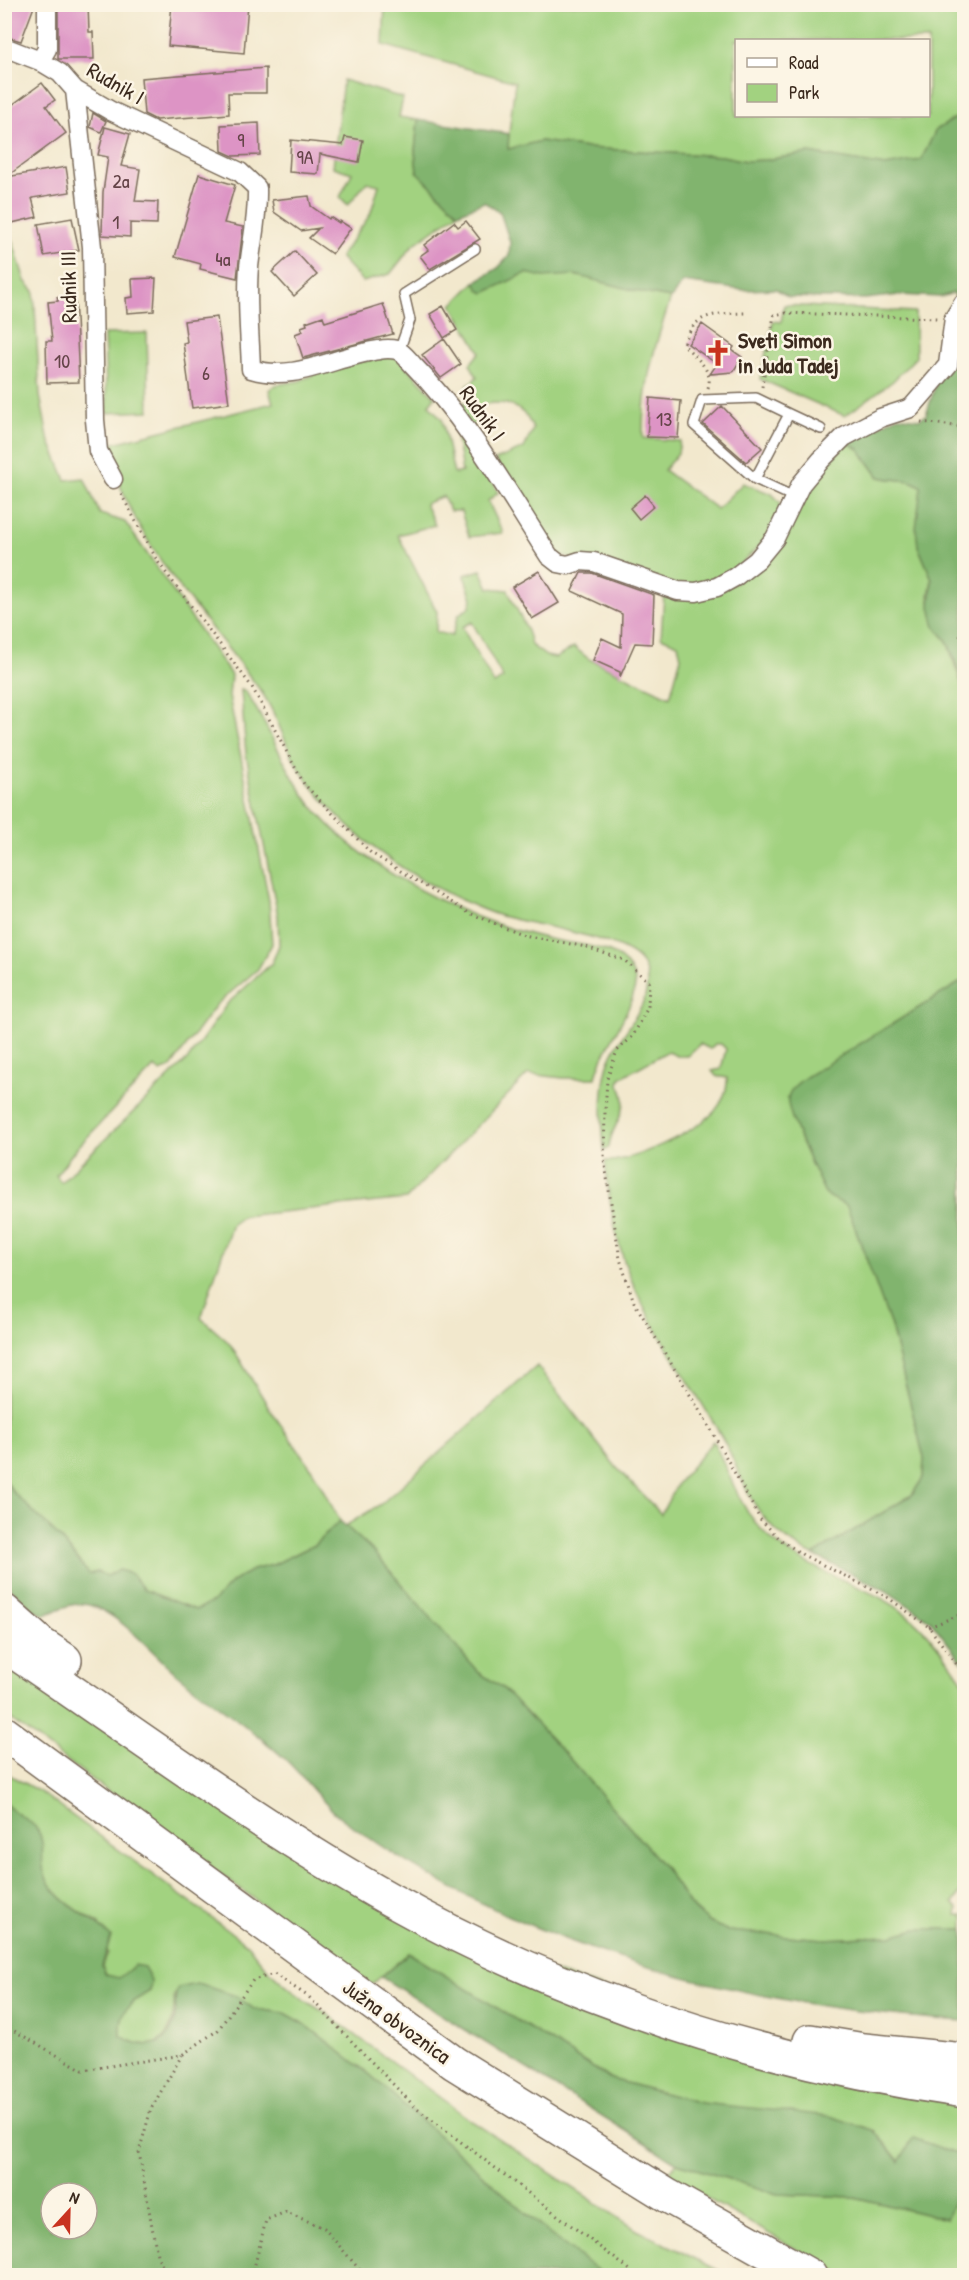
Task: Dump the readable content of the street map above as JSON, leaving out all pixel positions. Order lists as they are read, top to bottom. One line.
{"streets":{"highway":["Južna obvoznica"],"street":["Rudnik I","Rudnik III"]},"crossings":[["Rudnik I","Rudnik III"]],"places":{"church":["Sveti Simon in Juda Tadej"]},"house_numbers":["9","9A","2a","1","4a","10","6","13"],"legend":["Road","Park"],"north":"top"}
